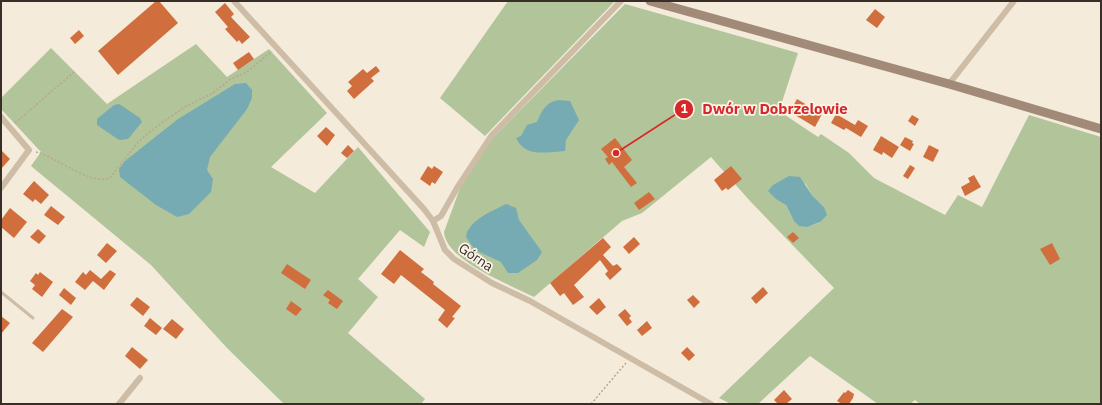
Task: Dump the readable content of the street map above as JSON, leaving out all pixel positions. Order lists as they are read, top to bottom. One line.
{"streets":{"street":["Górna"]},"places":["Dwór w Dobrzelowie"]}
